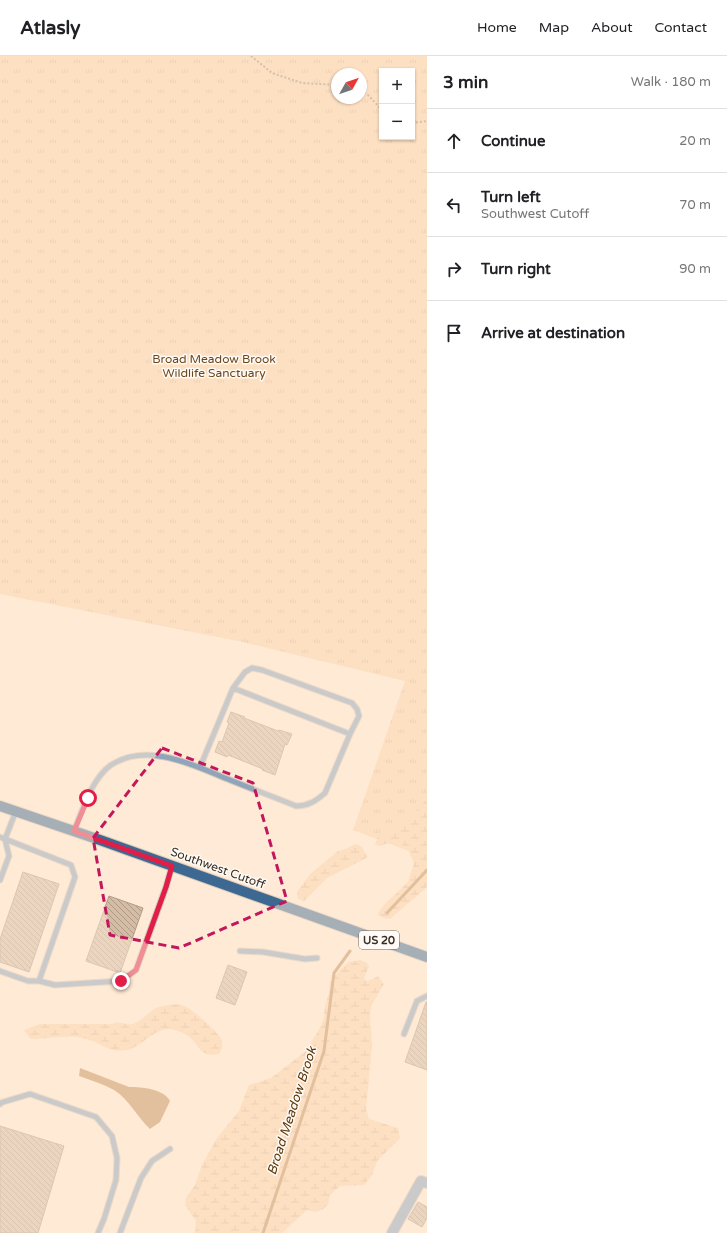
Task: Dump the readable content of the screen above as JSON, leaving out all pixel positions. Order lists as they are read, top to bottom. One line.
{"streets":{"main road":["Southwest Cutoff","US 20"]},"water":["Broad Meadow Brook"],"parks":["Broad Meadow Brook Wildlife Sanctuary"],"north":"top right","page":{"header":"Atlasly","nav":["Home","Map","About","Contact"],"heading":["3 min","Walk · 180 m"],"map_buttons":["+","−"],"list":[["Continue","20 m"],["Turn left","Southwest Cutoff","70 m"],["Turn right","90 m"],"Arrive at destination"]}}
